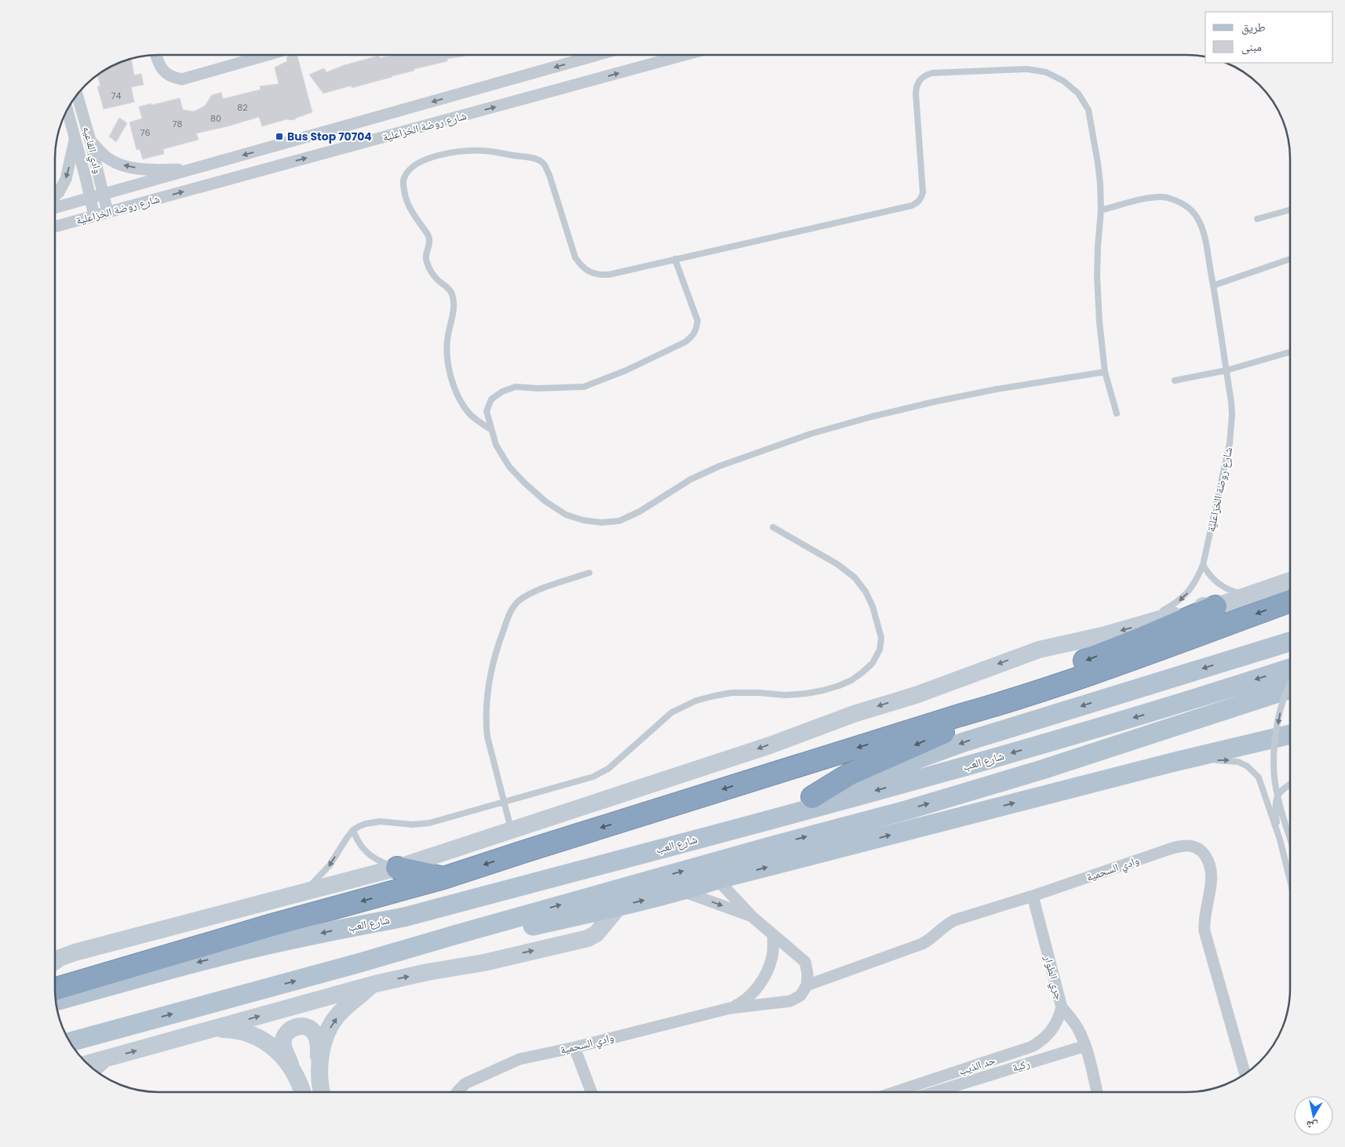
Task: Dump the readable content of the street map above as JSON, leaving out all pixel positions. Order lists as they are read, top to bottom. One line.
{"streets":{"main road":["شارع العب"],"street":["شارع روضة الخزاعلية","وادي القاعيه","وادي السحمية","جري الطوار","حد الذيب","ركية"]},"crossings":[["شارع روضة الخزاعلية","وادي القاعيه"],["وادي السحمية","جري الطوار"],["جري الطوار","حد الذيب"],["جري الطوار","ركية"]],"places":{"transit":["Bus Stop 70704"]},"house_numbers":["74","82","80","78","76"],"legend":["طريق","مبنى"],"north":"bottom"}
